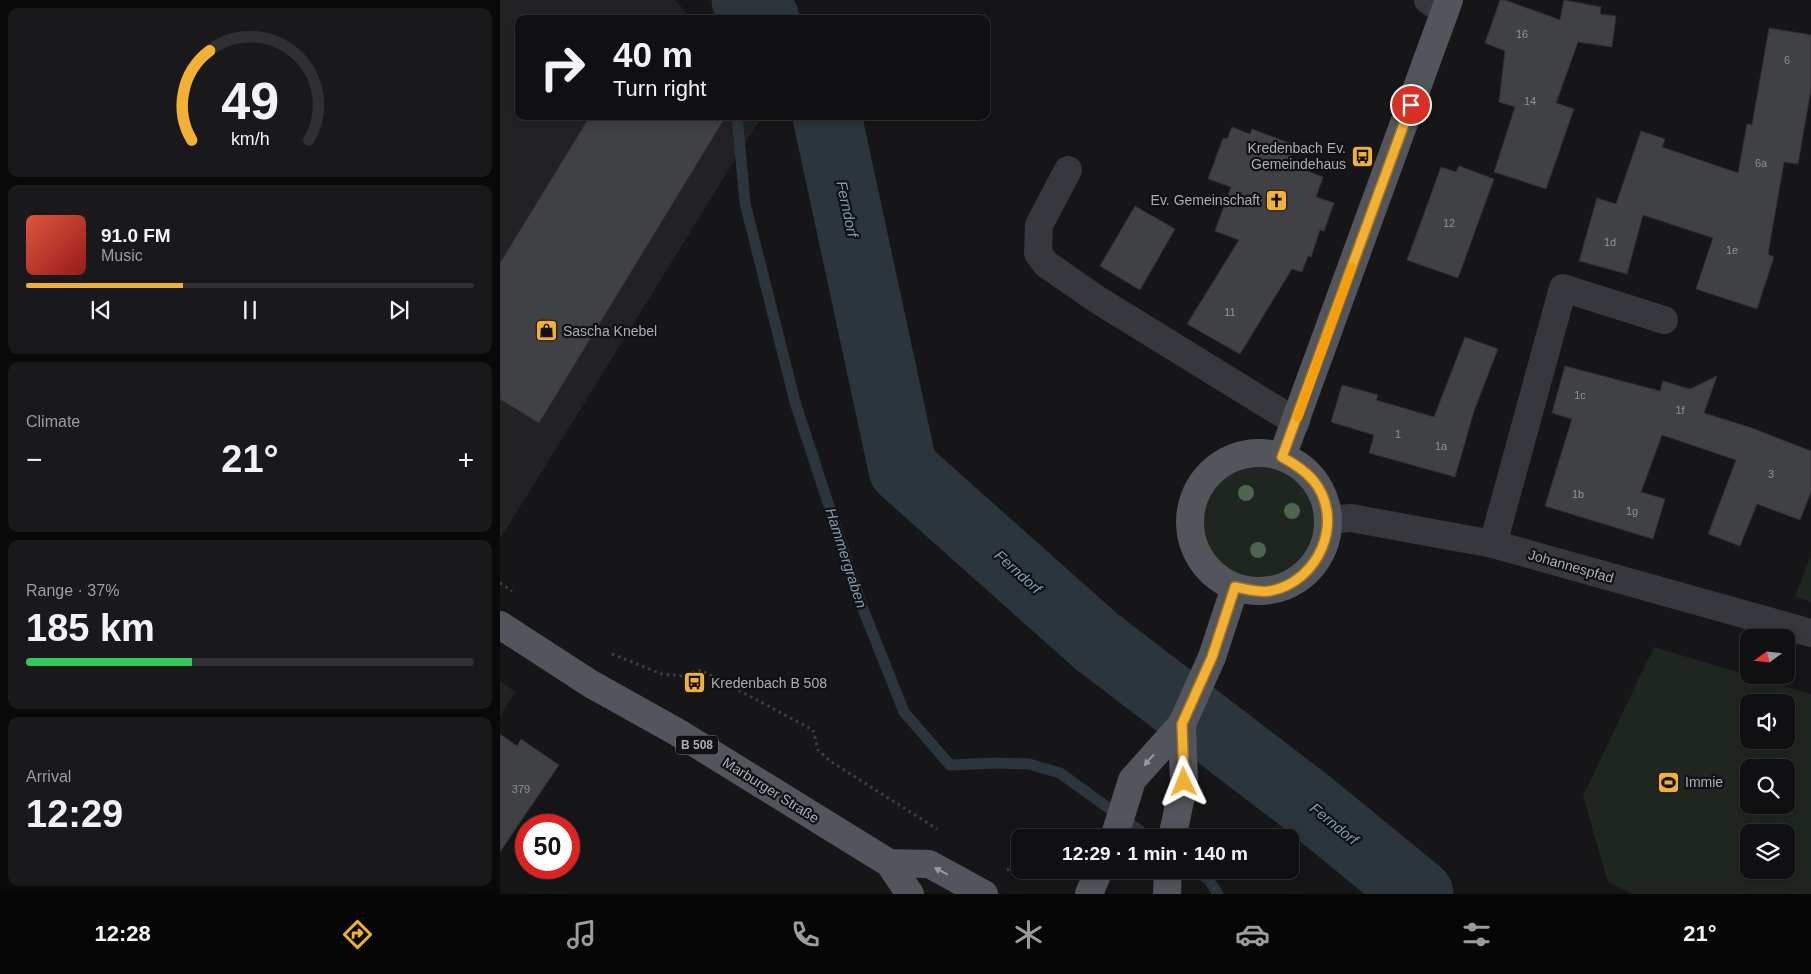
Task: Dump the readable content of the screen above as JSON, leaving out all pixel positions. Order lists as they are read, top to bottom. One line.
{"streets":{"main road":["B 508","Marburger Straße"],"street":["Johannespfad"]},"water":["Ferndorf","Hammergraben"],"places":{"bus stop":["Kredenbach Ev. Gemeindehaus","Kredenbach B 508"],"church":["Ev. Gemeinschaft"],"shop":["Sascha Knebel"],"sports":["Immie"]},"house_numbers":["16","6","14","6a","12","1d","1e","11","1c","1f","1","1a","3","1b","1g","379"],"north":"left","page":{"turn":["40 m","Turn right"],"song":["91.0 FM","Music"],"tile":["Climate",["Range · 37%","185 km"],["Arrival","12:29"]],"heat":["−","21°","+"],"limit":"50","trip":"12:29 · 1 min · 140 m","tabs":["12:28","21°"],"gauge":["49","km/h"]}}
